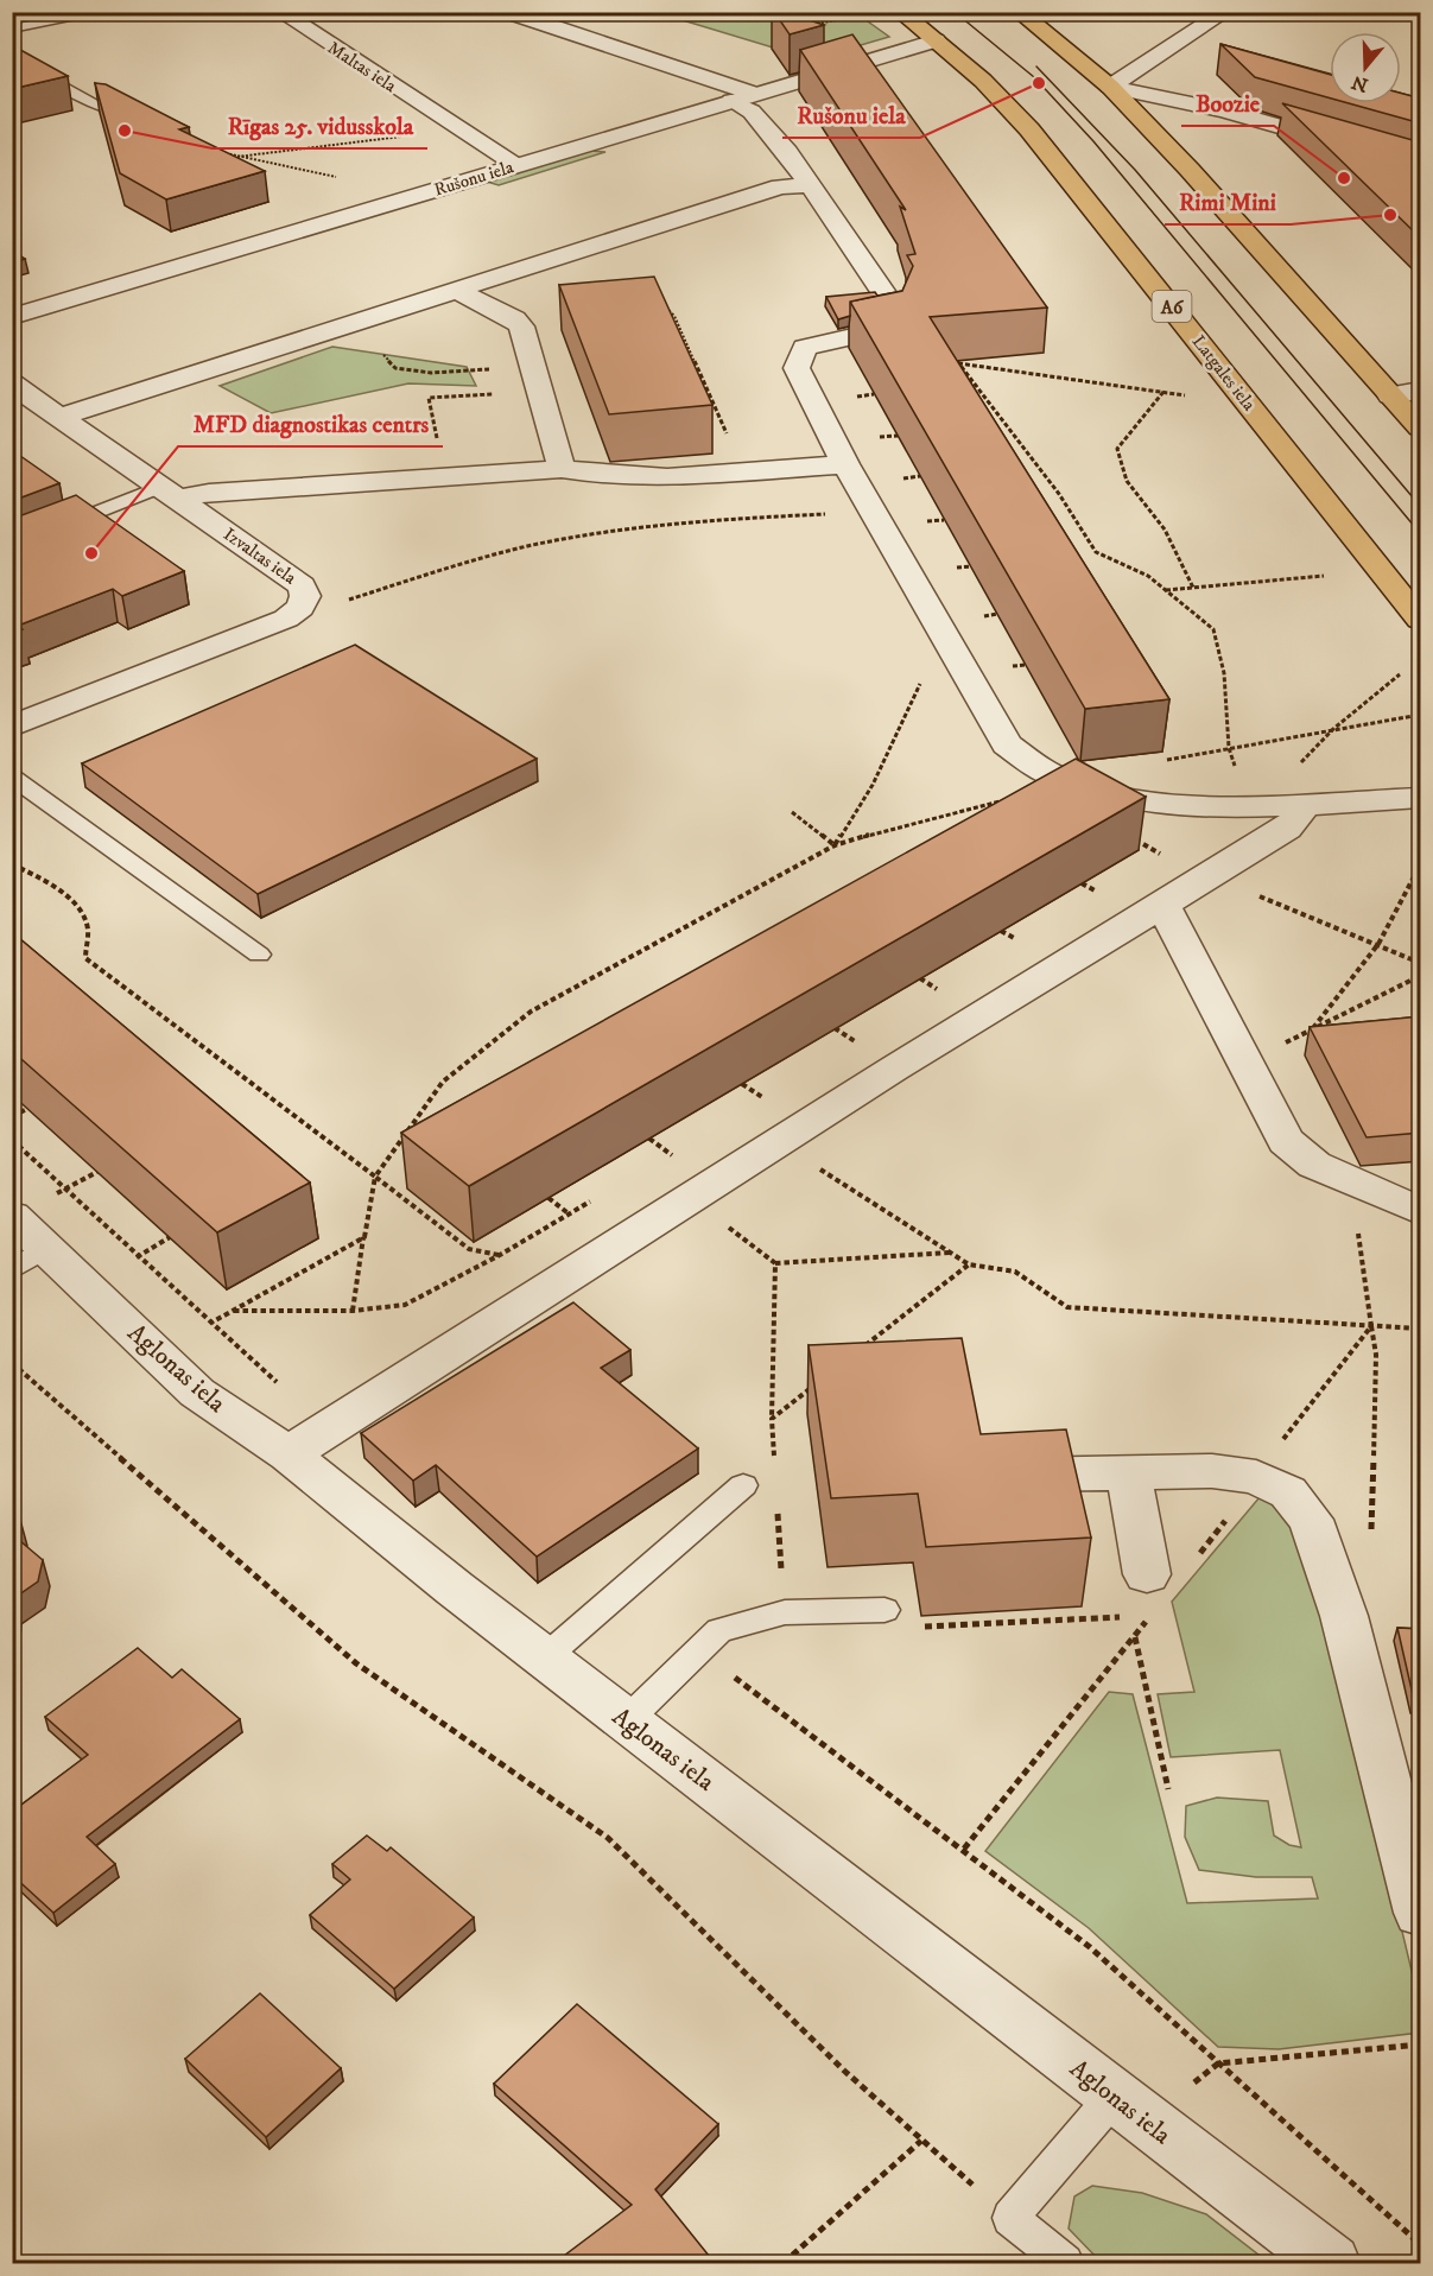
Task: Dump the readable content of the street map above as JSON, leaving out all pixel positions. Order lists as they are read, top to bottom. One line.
{"streets":{"highway":["A6","Latgales iela"],"street":["Maltas iela","Rušonu iela","Izvaltas iela","Aglonas iela"]},"crossings":[["Maltas iela","Rušonu iela"],["Rušonu iela","Latgales iela"]],"places":["Rušonu iela","Rīgas 25. vidusskola","Boozie","Rimi Mini","MFD diagnostikas centrs"],"north":"bottom"}
